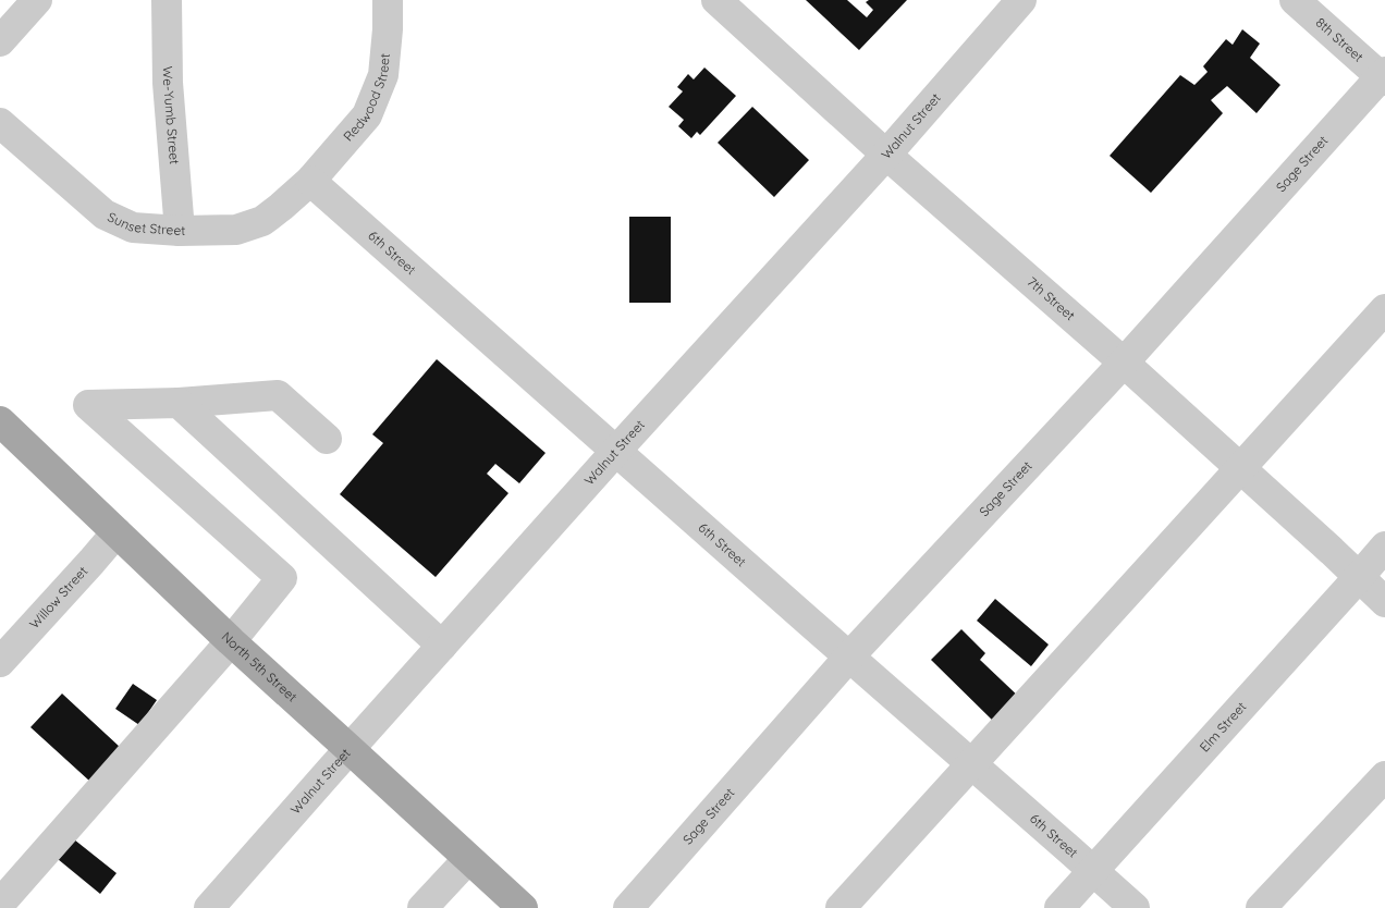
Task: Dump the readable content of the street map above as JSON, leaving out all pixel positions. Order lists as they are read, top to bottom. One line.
{"streets":{"main road":["North 5th Street"],"street":["8th Street","Redwood Street","We-Yumb Street","Walnut Street","Sage Street","Sunset Street","6th Street","7th Street","Willow Street","Elm Street"]},"crossings":[["8th Street","Sage Street"],["Redwood Street","Sunset Street"],["Redwood Street","6th Street"],["We-Yumb Street","Sunset Street"],["Walnut Street","6th Street"],["Walnut Street","7th Street"],["Walnut Street","North 5th Street"],["Sage Street","6th Street"],["Sage Street","7th Street"],["Sunset Street","6th Street"],["6th Street","Elm Street"],["7th Street","Elm Street"],["Willow Street","North 5th Street"]]}
